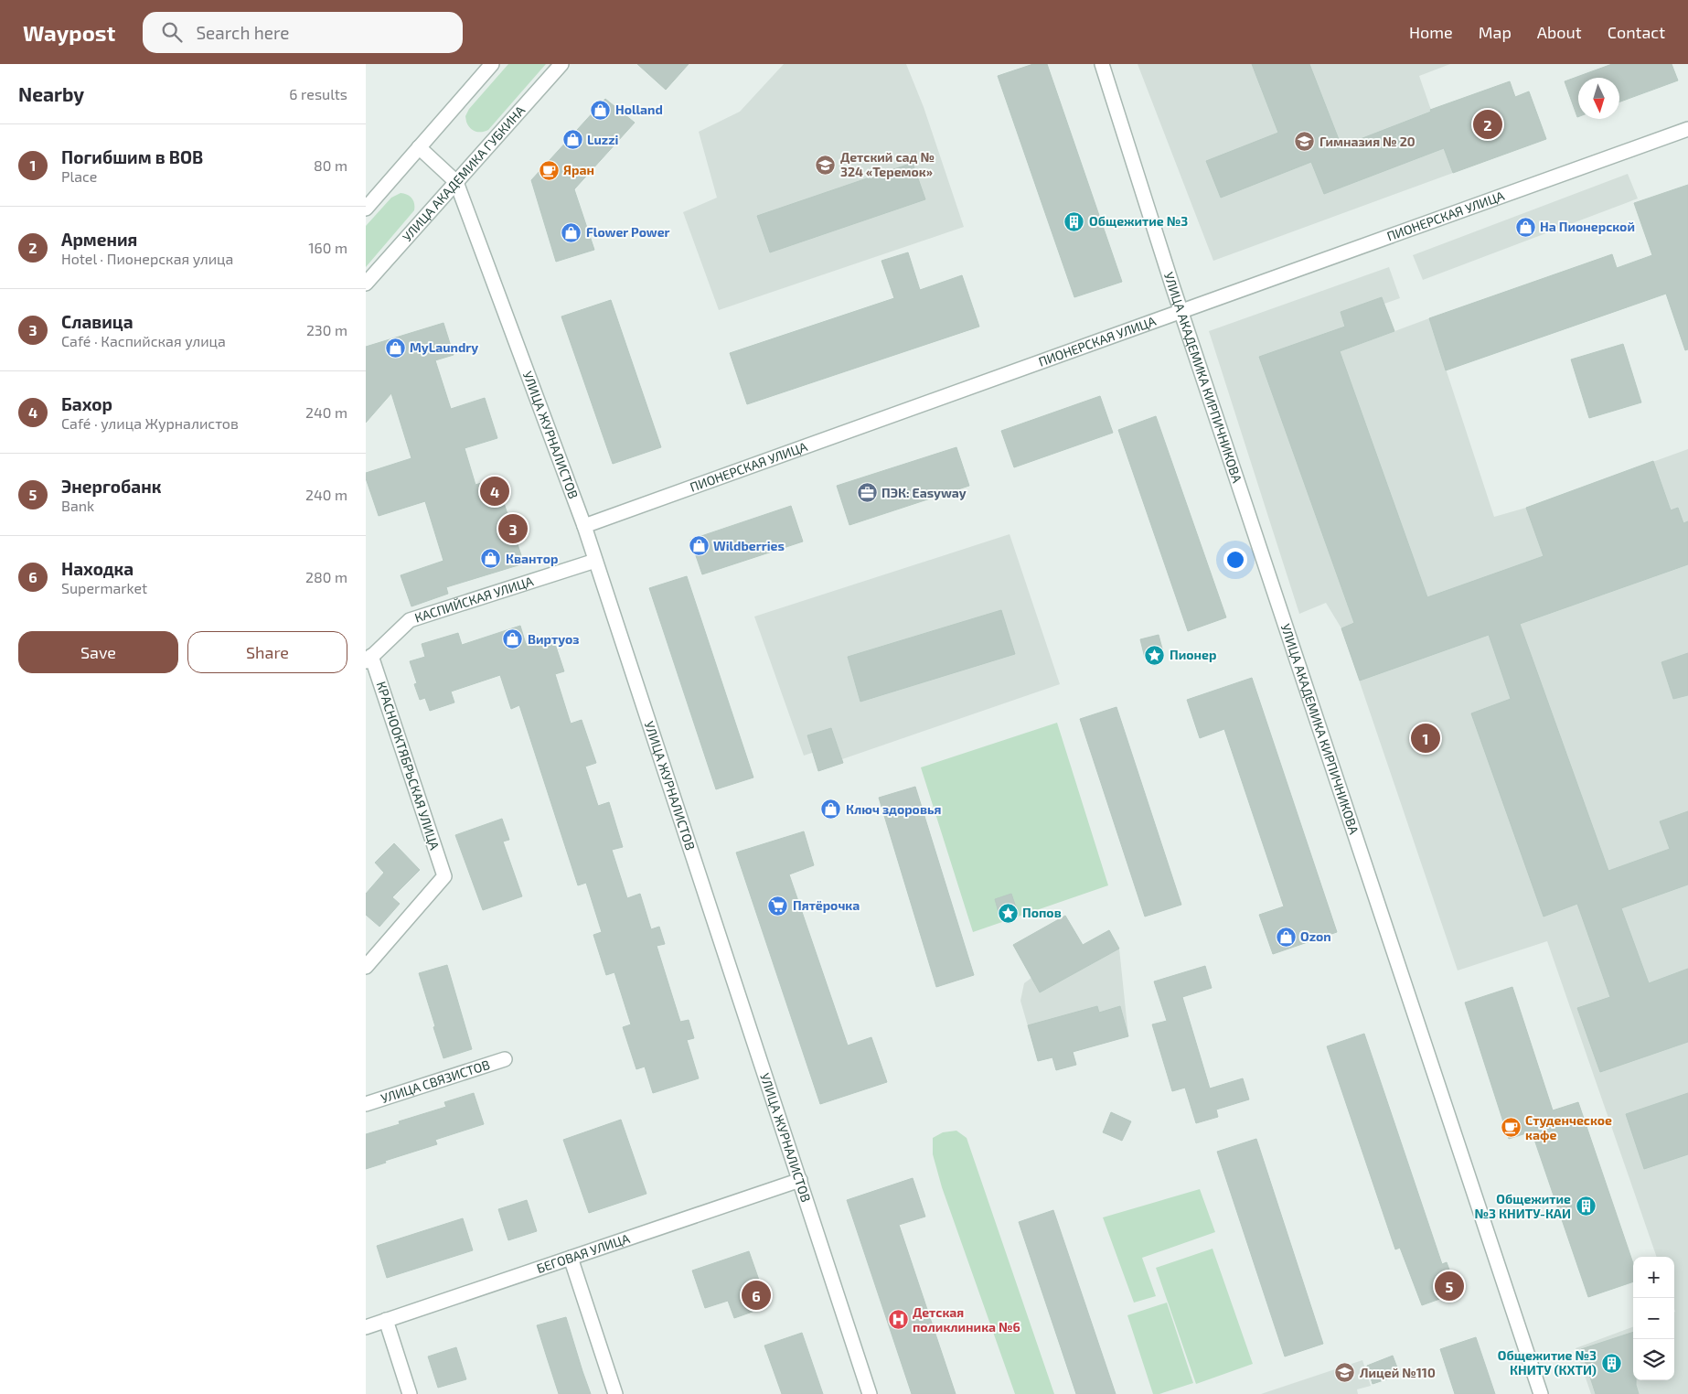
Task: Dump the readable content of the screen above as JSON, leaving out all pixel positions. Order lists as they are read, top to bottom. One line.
{"streets":{"street":["УЛИЦА АКАДЕМИКА ГУБКИНА","ПИОНЕРСКАЯ УЛИЦА","УЛИЦА АКАДЕМИКА КИРПИЧНИКОВА","УЛИЦА ЖУРНАЛИСТОВ","КАСПИЙСКАЯ УЛИЦА","КРАСНООКТЯБРЬСКАЯ УЛИЦА","УЛИЦА СВЯЗИСТОВ","БЕГОВАЯ УЛИЦА"]},"crossings":[["УЛИЦА АКАДЕМИКА ГУБКИНА","УЛИЦА ЖУРНАЛИСТОВ"],["ПИОНЕРСКАЯ УЛИЦА","УЛИЦА АКАДЕМИКА КИРПИЧНИКОВА"],["ПИОНЕРСКАЯ УЛИЦА","УЛИЦА ЖУРНАЛИСТОВ"],["УЛИЦА ЖУРНАЛИСТОВ","КАСПИЙСКАЯ УЛИЦА"],["УЛИЦА ЖУРНАЛИСТОВ","БЕГОВАЯ УЛИЦА"],["КАСПИЙСКАЯ УЛИЦА","КРАСНООКТЯБРЬСКАЯ УЛИЦА"]],"places":{"shop":["Holland","Luzzi","На Пионерской","Flower Power","MyLaundry","Wildberries","Квантор","Виртуоз","Ключ здоровья","Ozon"],"school or university":["Гимназия № 20","Детский сад № 324 «Теремок»","Лицей №110"],"cafe":["Яран","Студенческое кафе"],"building":["Общежитие №3","Общежитие №3 КНИТУ-КАИ","Общежитие №3 КНИТУ (КХТИ)"],"office":["ПЭК: Easyway"],"place":["Пионер","Попов"],"supermarket":["Пятёрочка"],"hospital":["Детская поликлиника №6"]},"north":"bottom","page":{"header":"Waypost","search":"Search here","nav":["Home","Map","About","Contact"],"heading":["Nearby","6 results"],"pins":["2","4","3","1","5","6"],"list":[{"mark":"1","name":"Погибшим в ВОВ","note":"Place","value":"80 m"},{"mark":"2","name":"Армения","note":"Hotel · Пионерская улица","value":"160 m"},{"mark":"3","name":"Славица","note":"Café · Каспийская улица","value":"230 m"},{"mark":"4","name":"Бахор","note":"Café · улица Журналистов","value":"240 m"},{"mark":"5","name":"Энергобанк","note":"Bank","value":"240 m"},{"mark":"6","name":"Находка","note":"Supermarket","value":"280 m"}],"buttons":["Save","Share"],"map_buttons":["+","−"]}}
